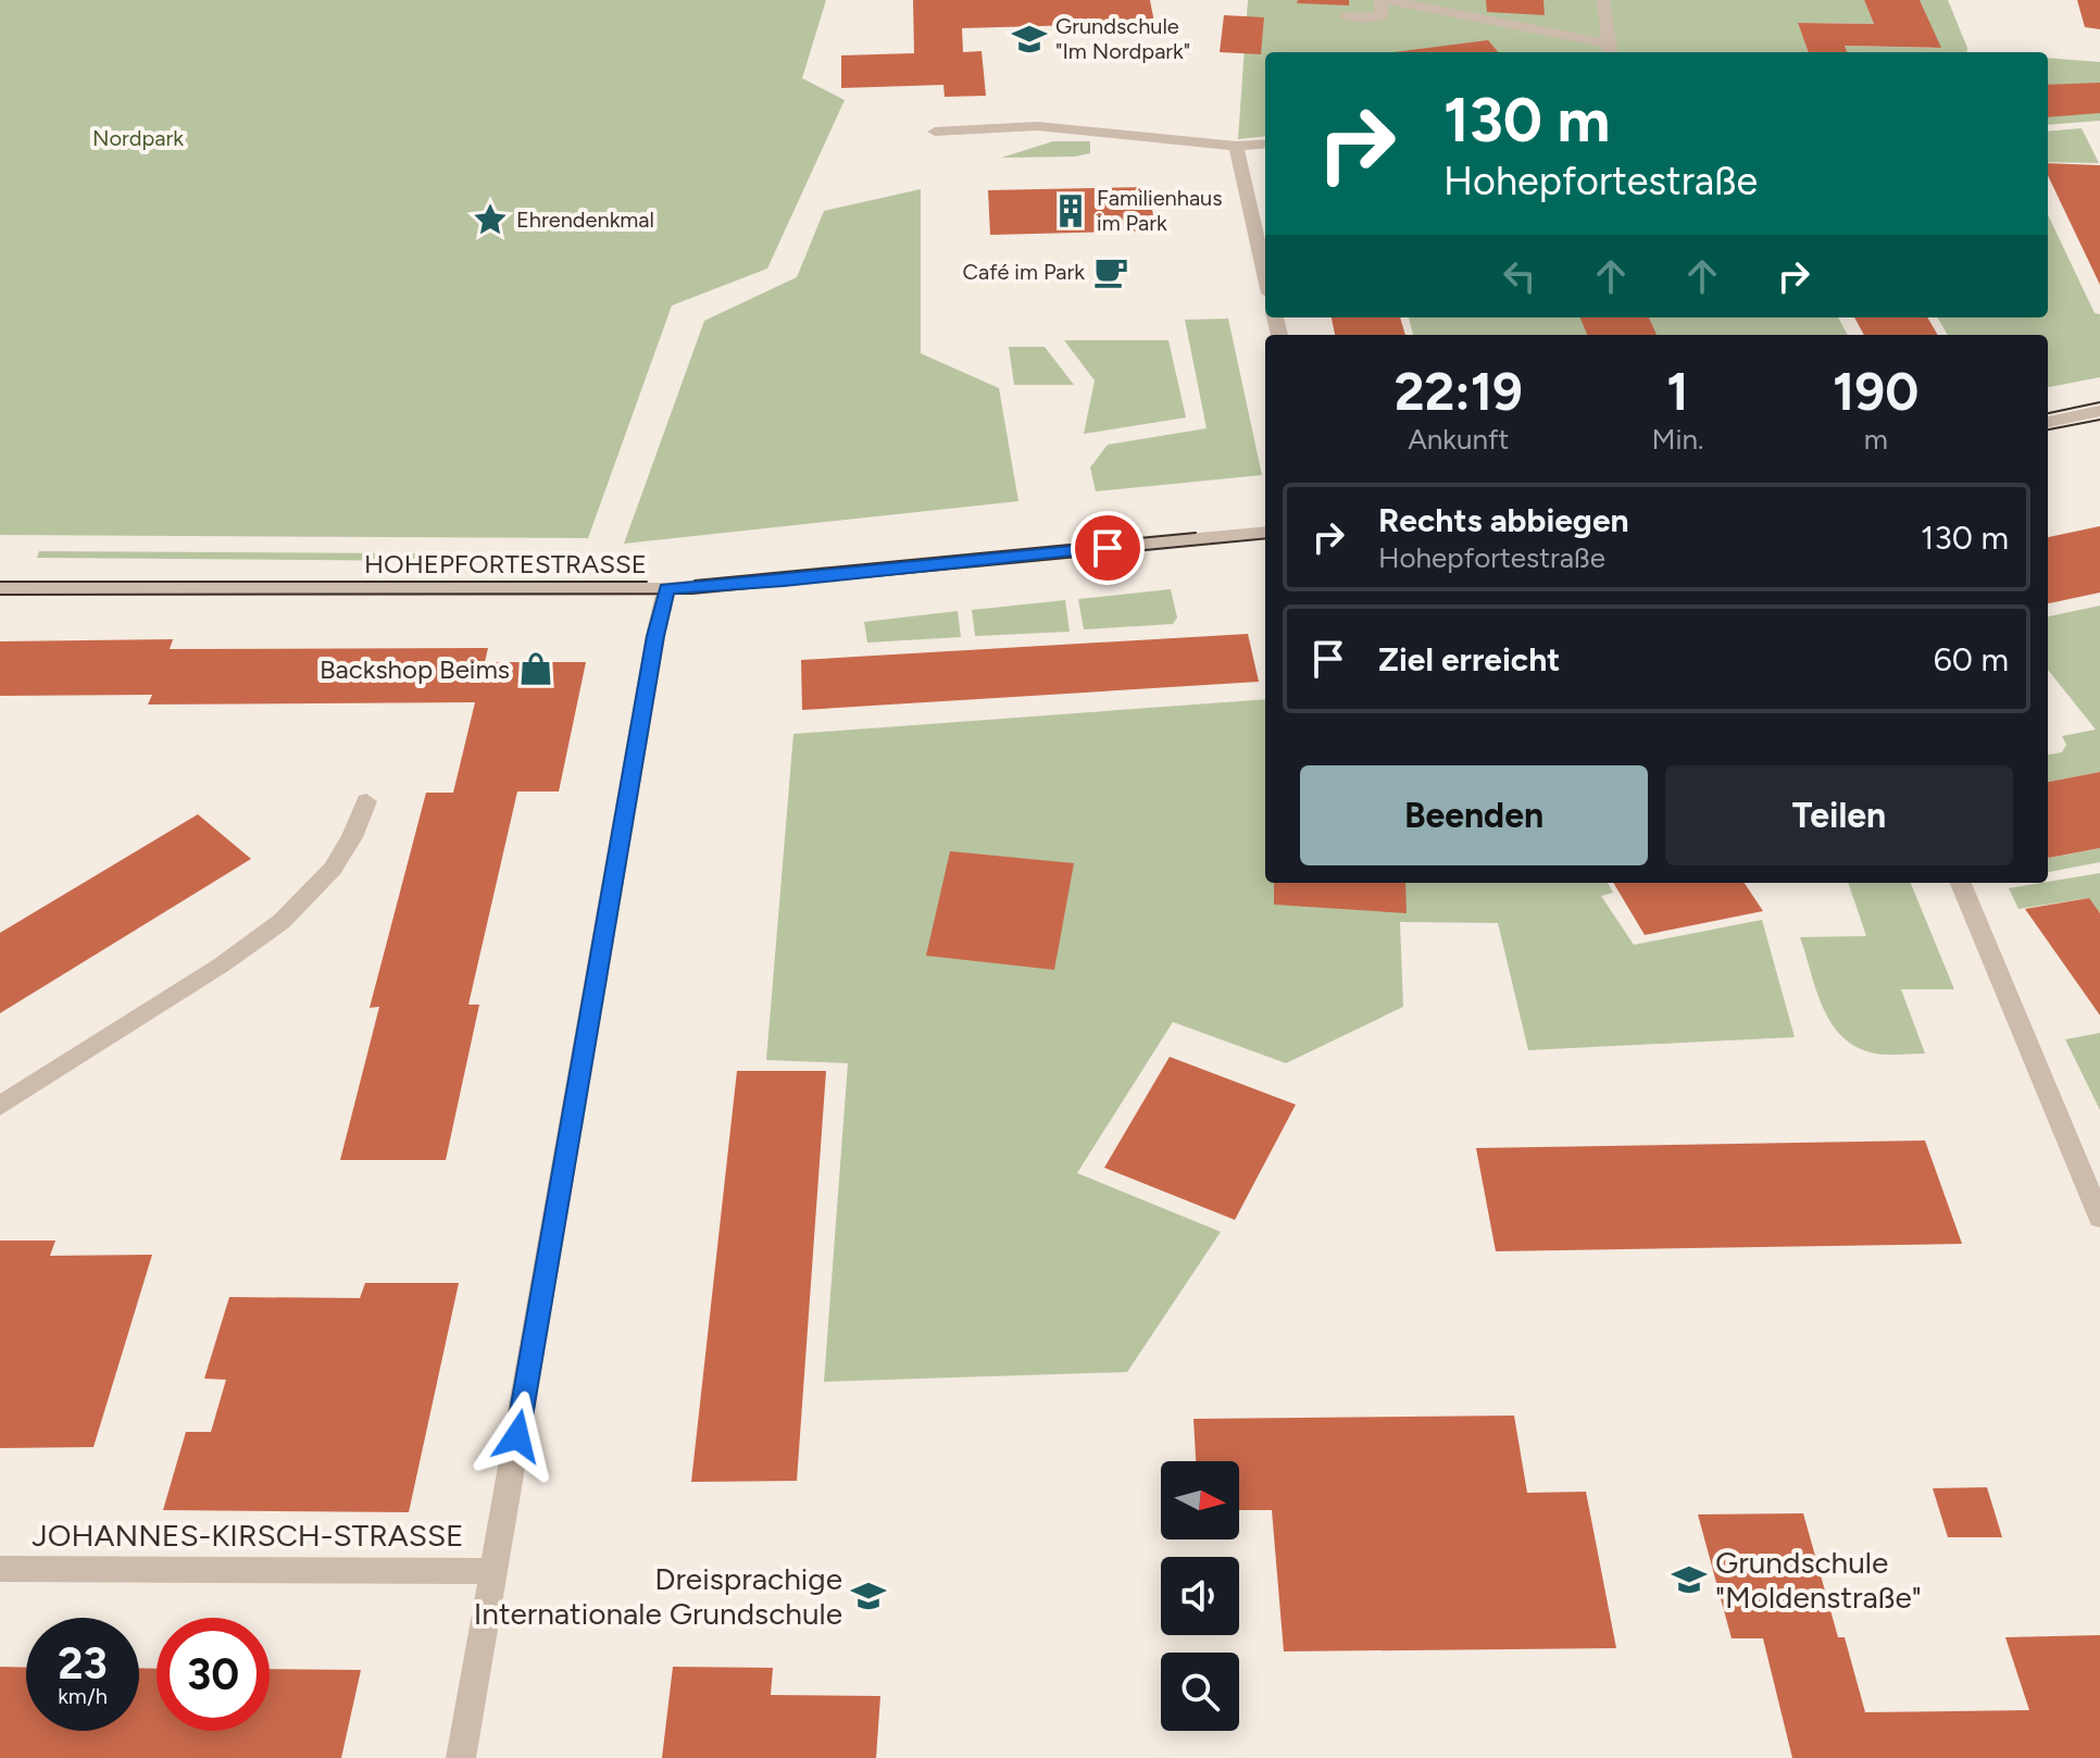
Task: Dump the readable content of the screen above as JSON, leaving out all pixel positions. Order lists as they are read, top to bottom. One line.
{"streets":{"street":["HOHEPFORTESTRASSE","JOHANNES-KIRSCH-STRASSE"]},"parks":["Nordpark"],"places":{"school or university":["Grundschule \"Im Nordpark\"","Grundschule \"Moldenstraße\"","Dreisprachige Internationale Grundschule"],"building":["Familienhaus im Park"],"place":["Ehrendenkmal"],"cafe":["Café im Park"],"shop":["Backshop Beims"]},"north":"right","page":{"turn":["130 m","Hohepfortestraße"],"eta":["22:19","Ankunft","1","Min.","190","m"],"list":[{"name":"Rechts abbiegen","note":"Hohepfortestraße","value":"130 m"},{"name":"Ziel erreicht","value":"60 m"}],"buttons":["Beenden","Teilen"],"speed":"23 km/h","limit":"30"}}
